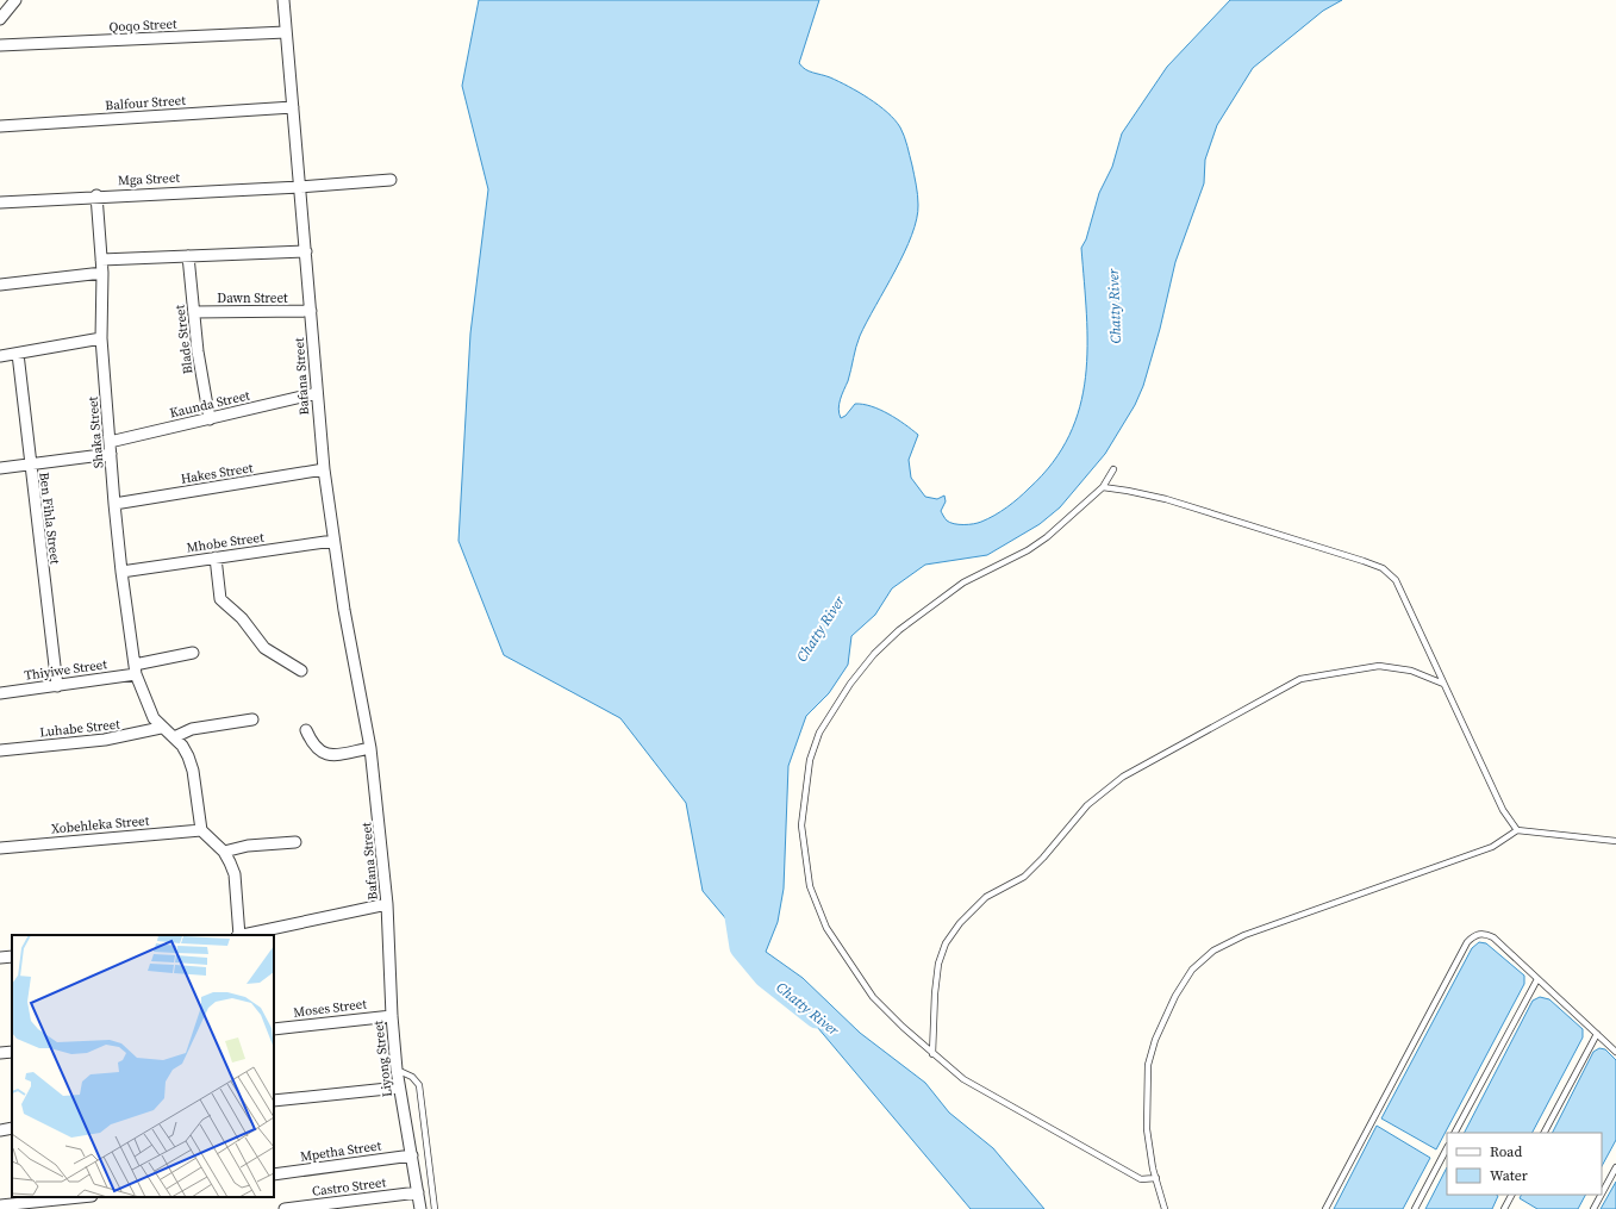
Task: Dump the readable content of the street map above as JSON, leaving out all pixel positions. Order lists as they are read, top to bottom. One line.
{"streets":{"street":["Qoqo Street","Balfour Street","Mga Street","Dawn Street","Blade Street","Bafana Street","Kaunda Street","Shaka Street","Hakes Street","Ben Fihla Street","Mhobe Street","Thiyiwe Street","Luhabe Street","Xobehleka Street","Moses Street","Liyong Street","Mpetha Street","Castro Street"]},"crossings":[["Qoqo Street","Bafana Street"],["Balfour Street","Bafana Street"],["Mga Street","Bafana Street"],["Mga Street","Shaka Street"],["Dawn Street","Blade Street"],["Dawn Street","Bafana Street"],["Blade Street","Kaunda Street"],["Bafana Street","Kaunda Street"],["Bafana Street","Hakes Street"],["Bafana Street","Mhobe Street"],["Bafana Street","Liyong Street"],["Kaunda Street","Shaka Street"],["Shaka Street","Hakes Street"],["Shaka Street","Mhobe Street"],["Shaka Street","Thiyiwe Street"],["Shaka Street","Luhabe Street"],["Shaka Street","Xobehleka Street"],["Ben Fihla Street","Thiyiwe Street"],["Moses Street","Liyong Street"],["Liyong Street","Mpetha Street"],["Liyong Street","Castro Street"]],"water":["Chatty River"],"legend":["Road","Water"]}
